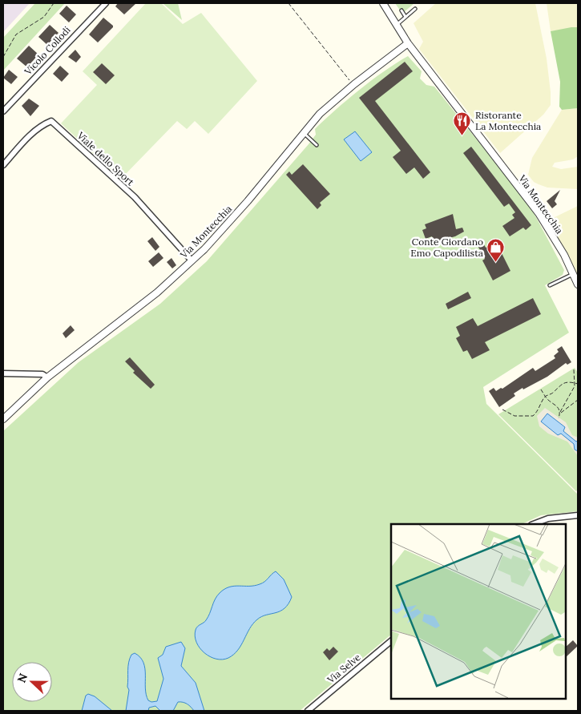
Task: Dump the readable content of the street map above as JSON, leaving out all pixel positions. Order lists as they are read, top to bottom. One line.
{"streets":{"street":["Vicolo Collodi","Viale dello Sport","Via Montecchia","Via Selve"]},"crossings":[["Viale dello Sport","Via Montecchia"]],"places":{"restaurant":["Ristorante La Montecchia"],"shop":["Conte Giordano Emo Capodilista"]},"north":"left"}
